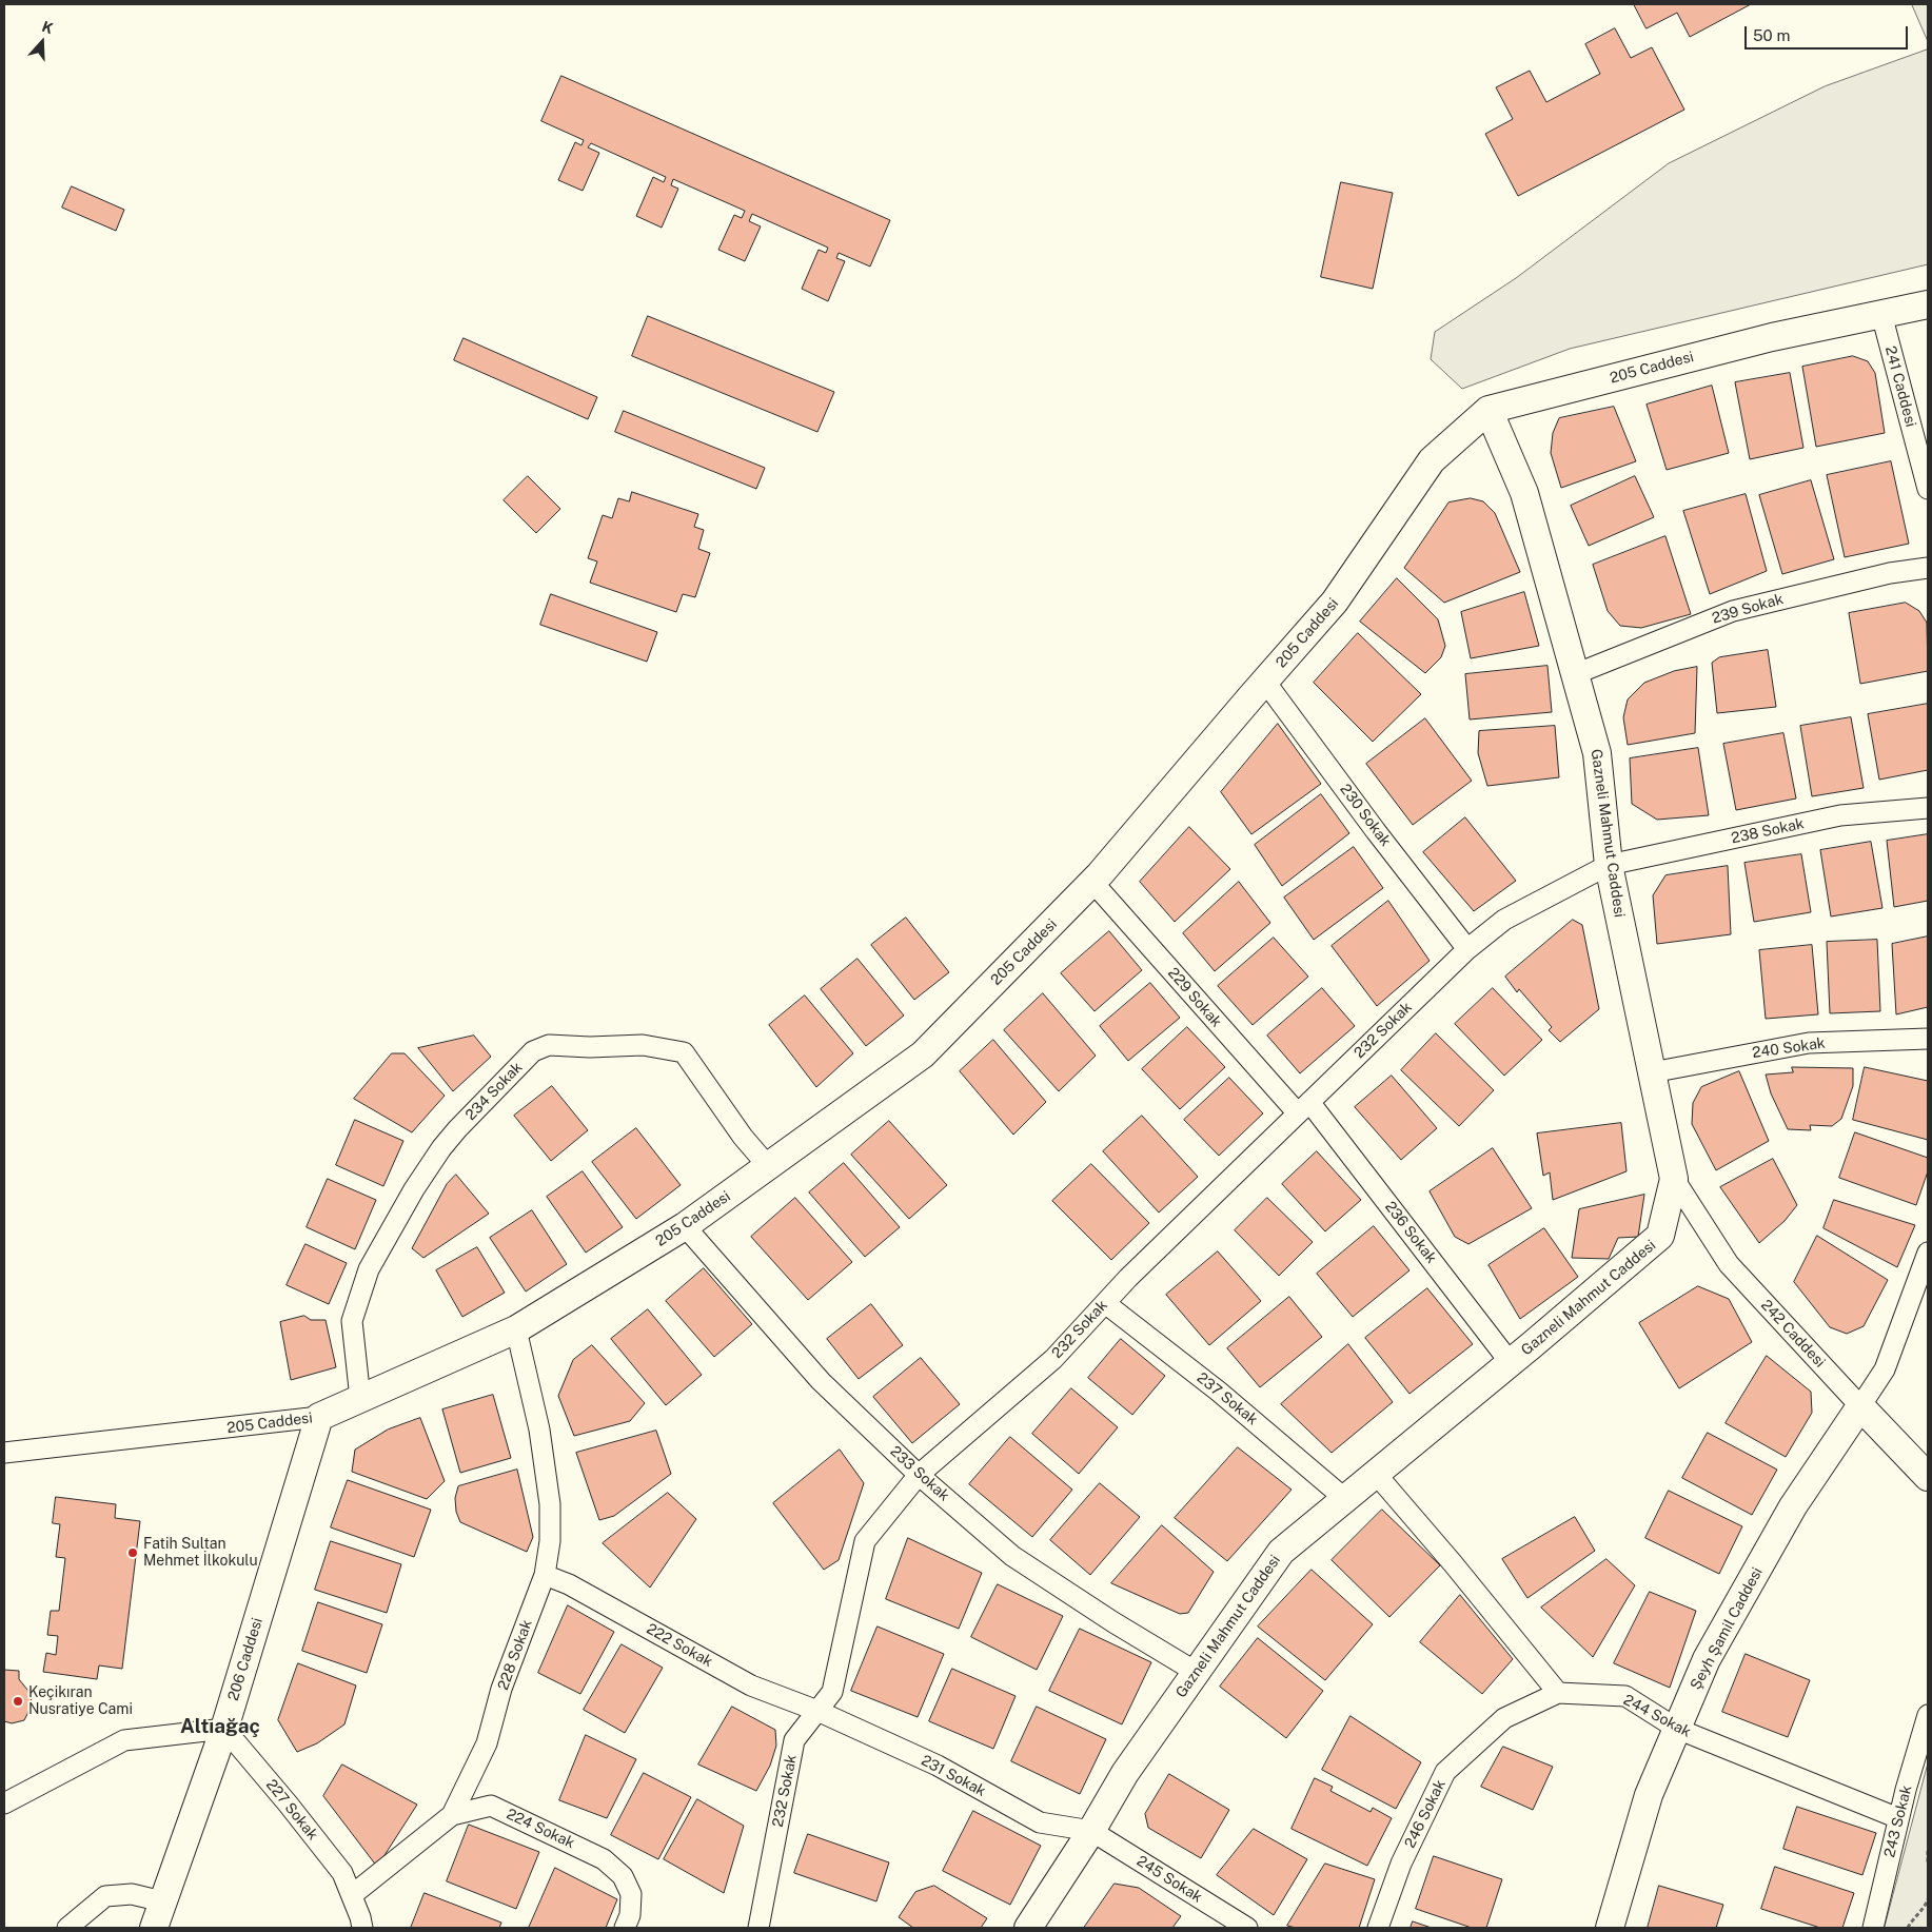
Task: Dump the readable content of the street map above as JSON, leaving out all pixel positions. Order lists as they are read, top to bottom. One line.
{"streets":{"street":["205 Caddesi","241 Caddesi","239 Sokak","230 Sokak","238 Sokak","Gazneli Mahmut Caddesi","229 Sokak","232 Sokak","240 Sokak","234 Sokak","236 Sokak","242 Caddesi","237 Sokak","233 Sokak","Şeyh Şamil Caddesi","222 Sokak","228 Sokak","206 Caddesi","244 Sokak","231 Sokak","227 Sokak","246 Sokak","243 Sokak","224 Sokak","245 Sokak"]},"crossings":[["205 Caddesi","241 Caddesi"],["205 Caddesi","230 Sokak"],["205 Caddesi","Gazneli Mahmut Caddesi"],["205 Caddesi","229 Sokak"],["205 Caddesi","234 Sokak"],["205 Caddesi","233 Sokak"],["205 Caddesi","228 Sokak"],["205 Caddesi","206 Caddesi"],["239 Sokak","Gazneli Mahmut Caddesi"],["230 Sokak","232 Sokak"],["238 Sokak","Gazneli Mahmut Caddesi"],["238 Sokak","232 Sokak"],["Gazneli Mahmut Caddesi","232 Sokak"],["Gazneli Mahmut Caddesi","240 Sokak"],["Gazneli Mahmut Caddesi","236 Sokak"],["Gazneli Mahmut Caddesi","242 Caddesi"],["Gazneli Mahmut Caddesi","237 Sokak"],["Gazneli Mahmut Caddesi","233 Sokak"],["Gazneli Mahmut Caddesi","231 Sokak"],["Gazneli Mahmut Caddesi","245 Sokak"],["229 Sokak","232 Sokak"],["229 Sokak","236 Sokak"],["232 Sokak","236 Sokak"],["232 Sokak","237 Sokak"],["232 Sokak","233 Sokak"],["232 Sokak","222 Sokak"],["232 Sokak","231 Sokak"],["242 Caddesi","Şeyh Şamil Caddesi"],["Şeyh Şamil Caddesi","244 Sokak"],["222 Sokak","228 Sokak"],["222 Sokak","231 Sokak"],["228 Sokak","227 Sokak"],["228 Sokak","224 Sokak"],["206 Caddesi","227 Sokak"],["244 Sokak","246 Sokak"],["244 Sokak","243 Sokak"],["231 Sokak","245 Sokak"]],"districts":["Altıağaç"],"places":["Fatih Sultan Mehmet İlkokulu","Keçikıran Nusratiye Cami"],"scale_bar":"50 m","north":"top"}
